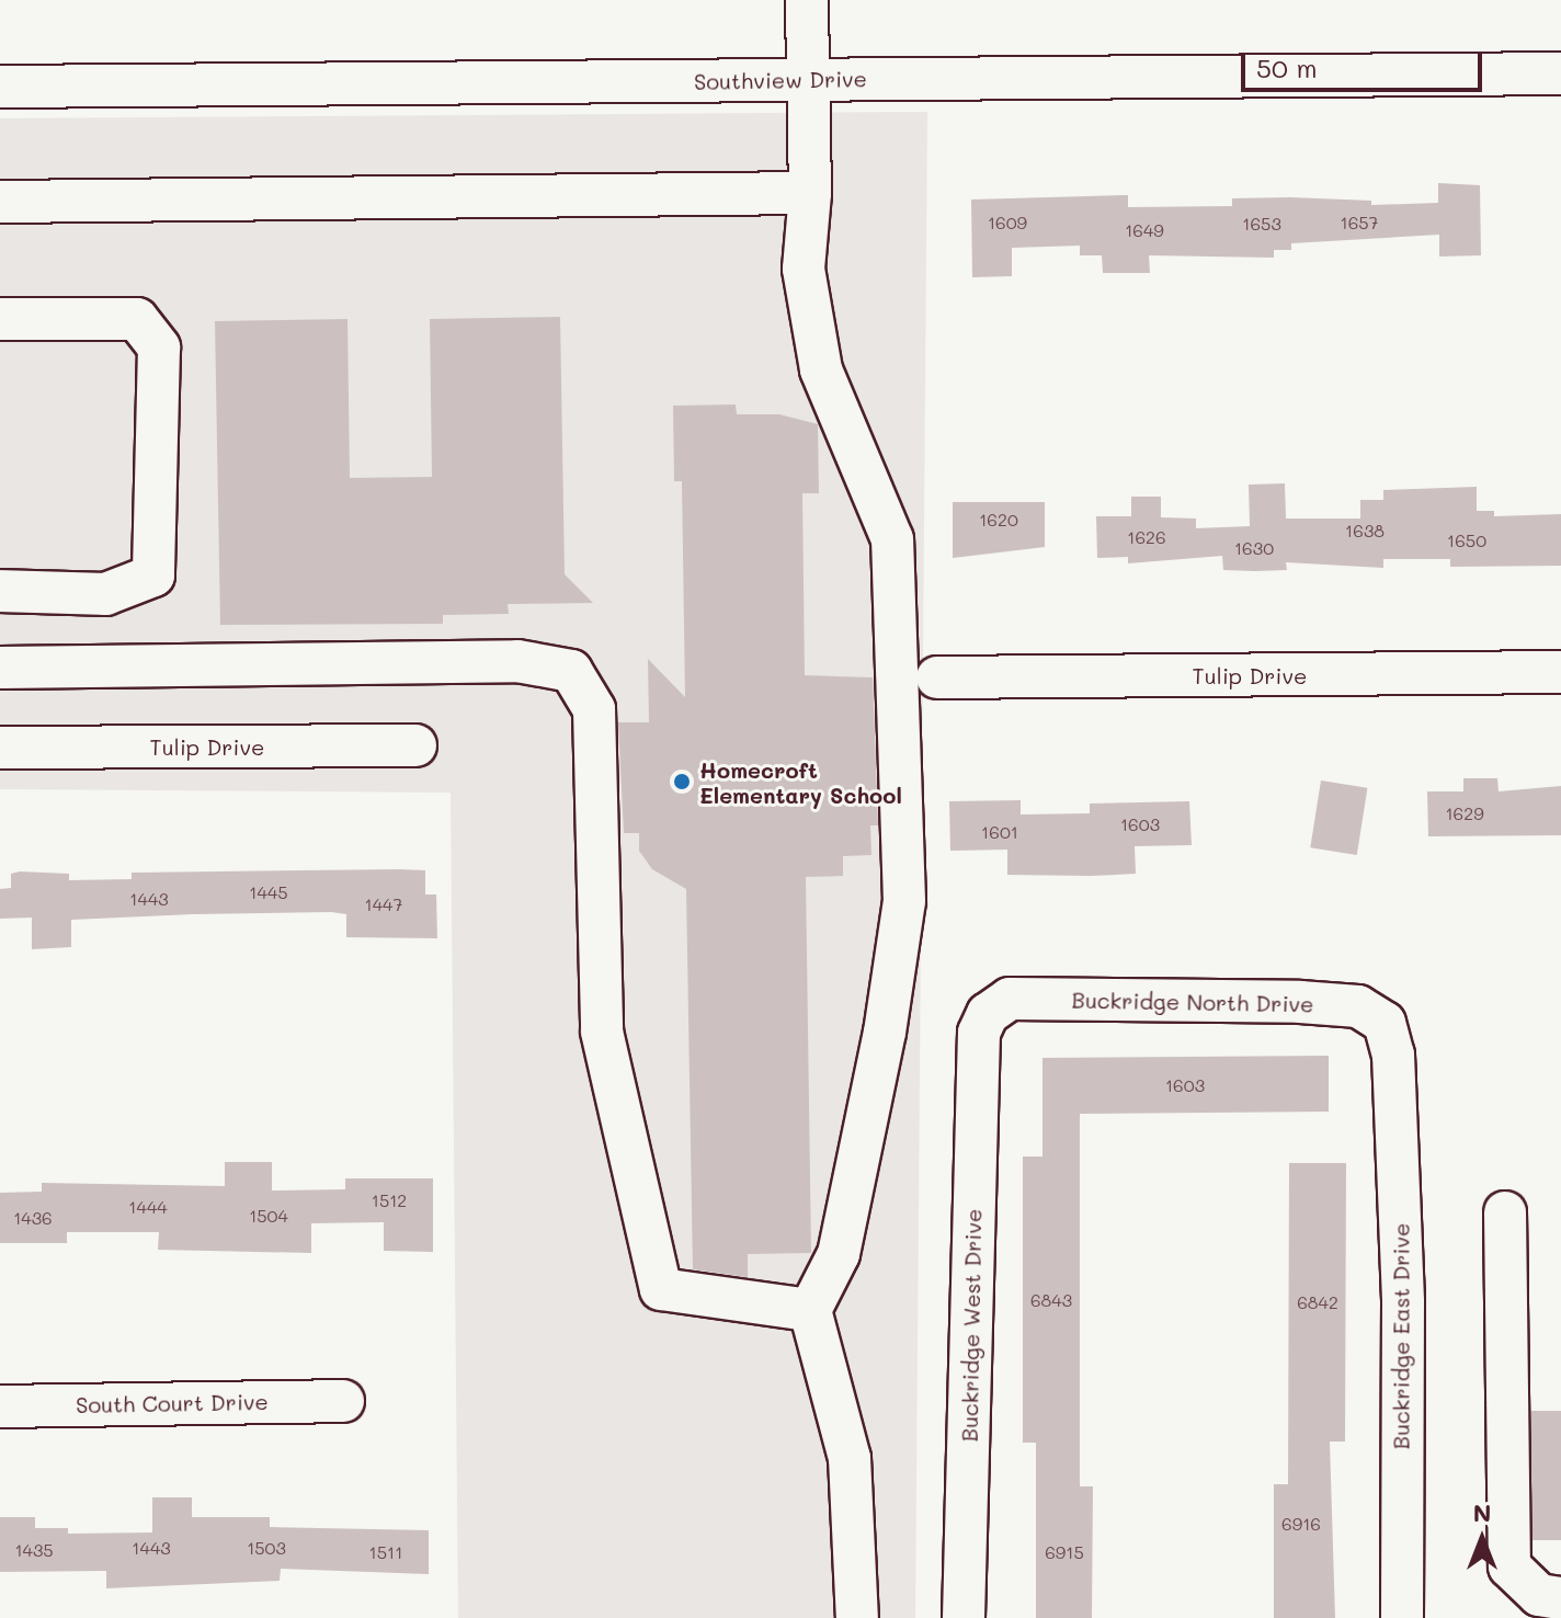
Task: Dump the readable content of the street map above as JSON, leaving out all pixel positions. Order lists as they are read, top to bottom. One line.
{"streets":{"street":["Southview Drive","Tulip Drive","Buckridge North Drive","Buckridge West Drive","Buckridge East Drive","South Court Drive"]},"crossings":[["Buckridge North Drive","Buckridge West Drive"],["Buckridge North Drive","Buckridge East Drive"]],"places":["Homecroft Elementary School"],"house_numbers":["1609","1657","1653","1649","1620","1638","1626","1650","1630","1629","1603","1601","1445","1443","1447","1603","1512","1444","1504","1436","6843","6842","6916","1443","1503","1435","1511","6915"],"scale_bar":"50 m","north":"top"}
